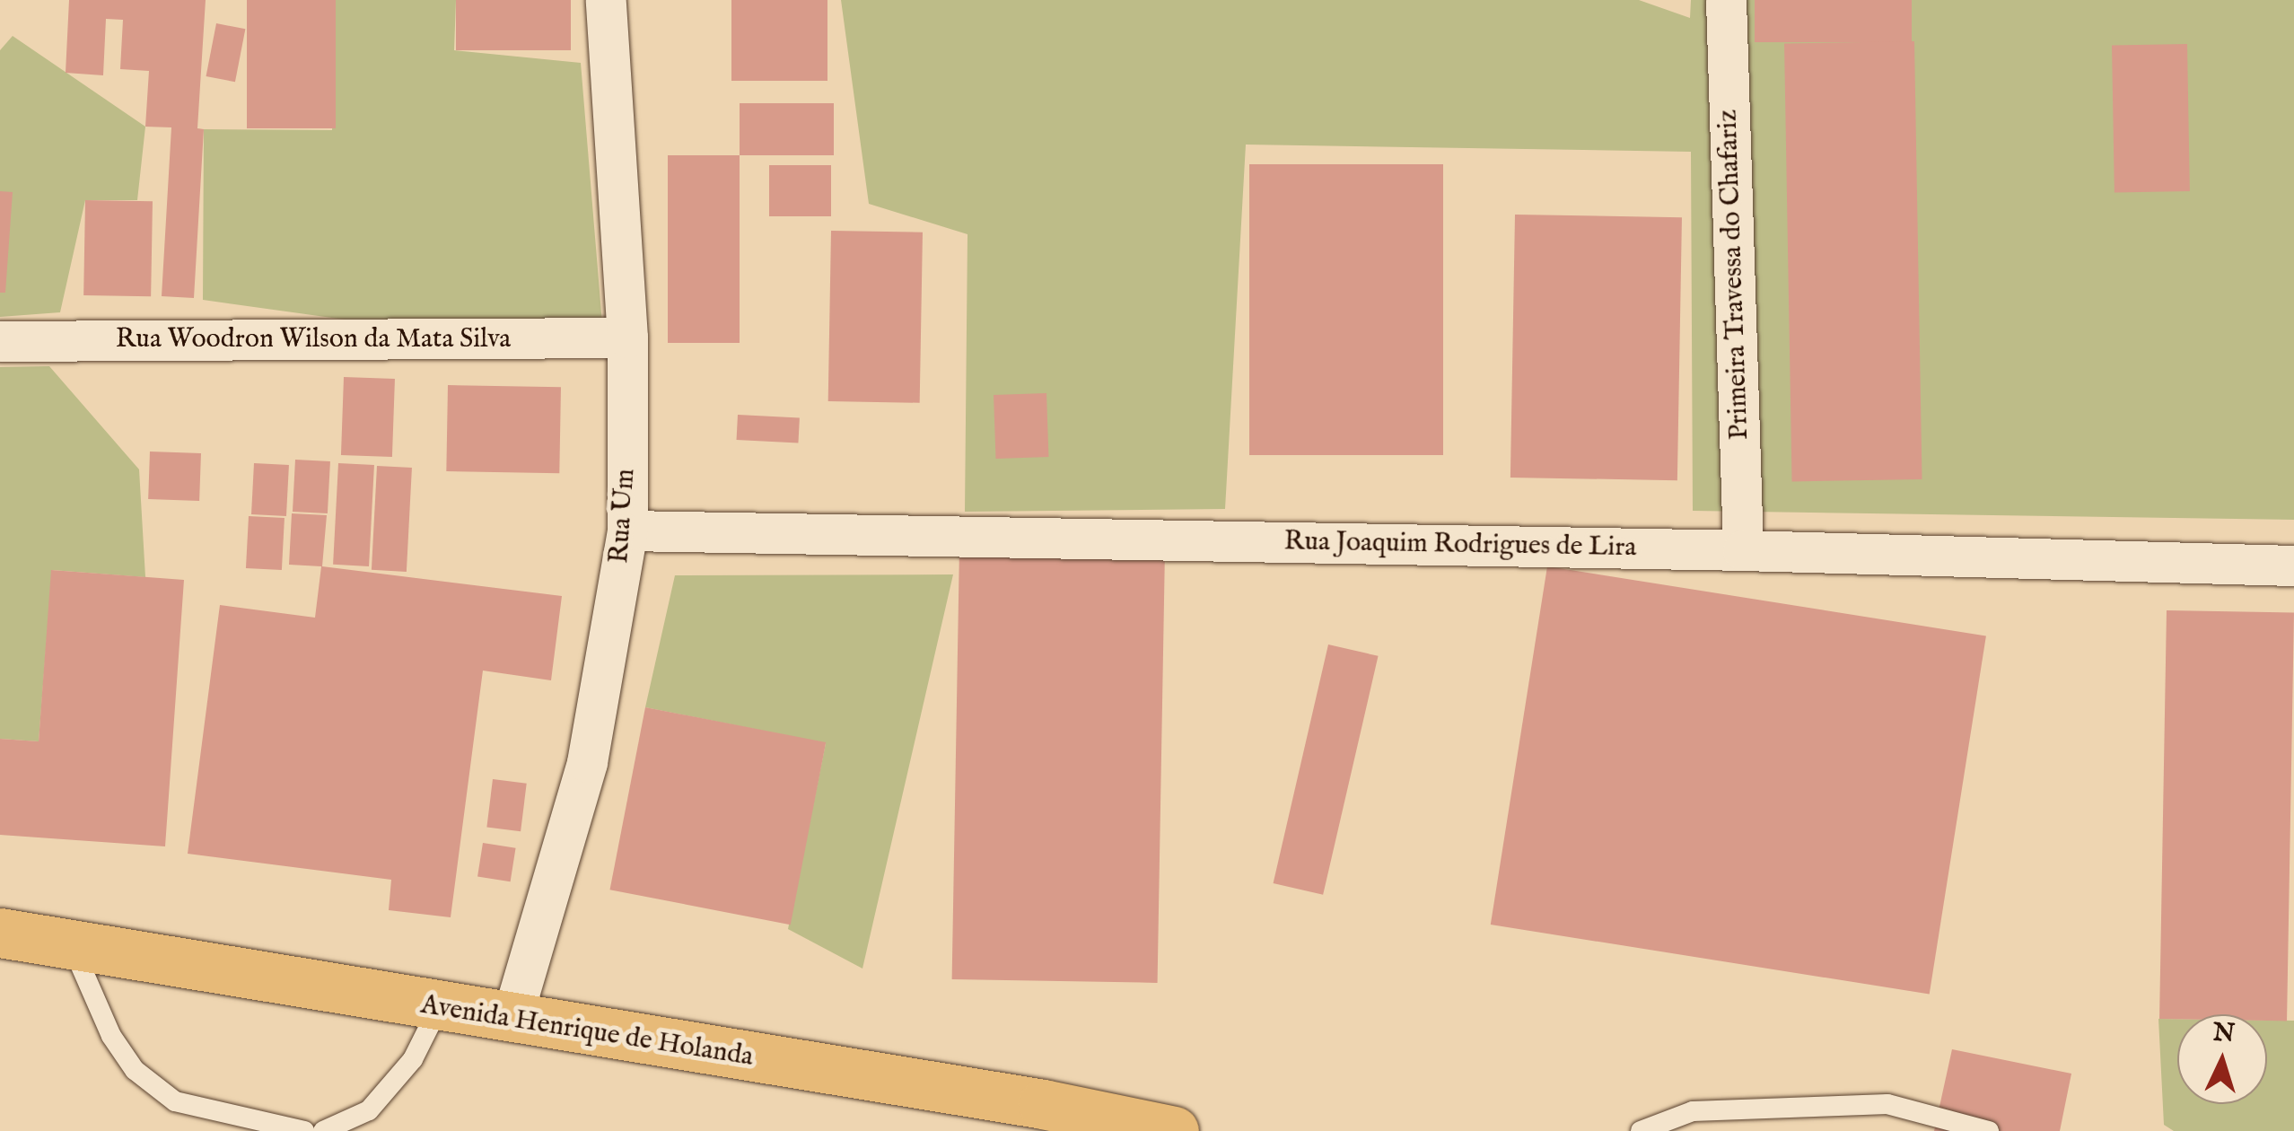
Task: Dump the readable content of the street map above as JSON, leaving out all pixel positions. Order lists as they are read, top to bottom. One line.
{"streets":{"main road":["Avenida Henrique de Holanda"],"street":["Primeira Travessa do Chafariz","Rua Woodron Wilson da Mata Silva","Rua Um","Rua Joaquim Rodrigues de Lira"]},"crossings":[["Primeira Travessa do Chafariz","Rua Joaquim Rodrigues de Lira"],["Rua Woodron Wilson da Mata Silva","Rua Um"],["Rua Um","Rua Joaquim Rodrigues de Lira"],["Rua Um","Avenida Henrique de Holanda"]],"north":"top"}
